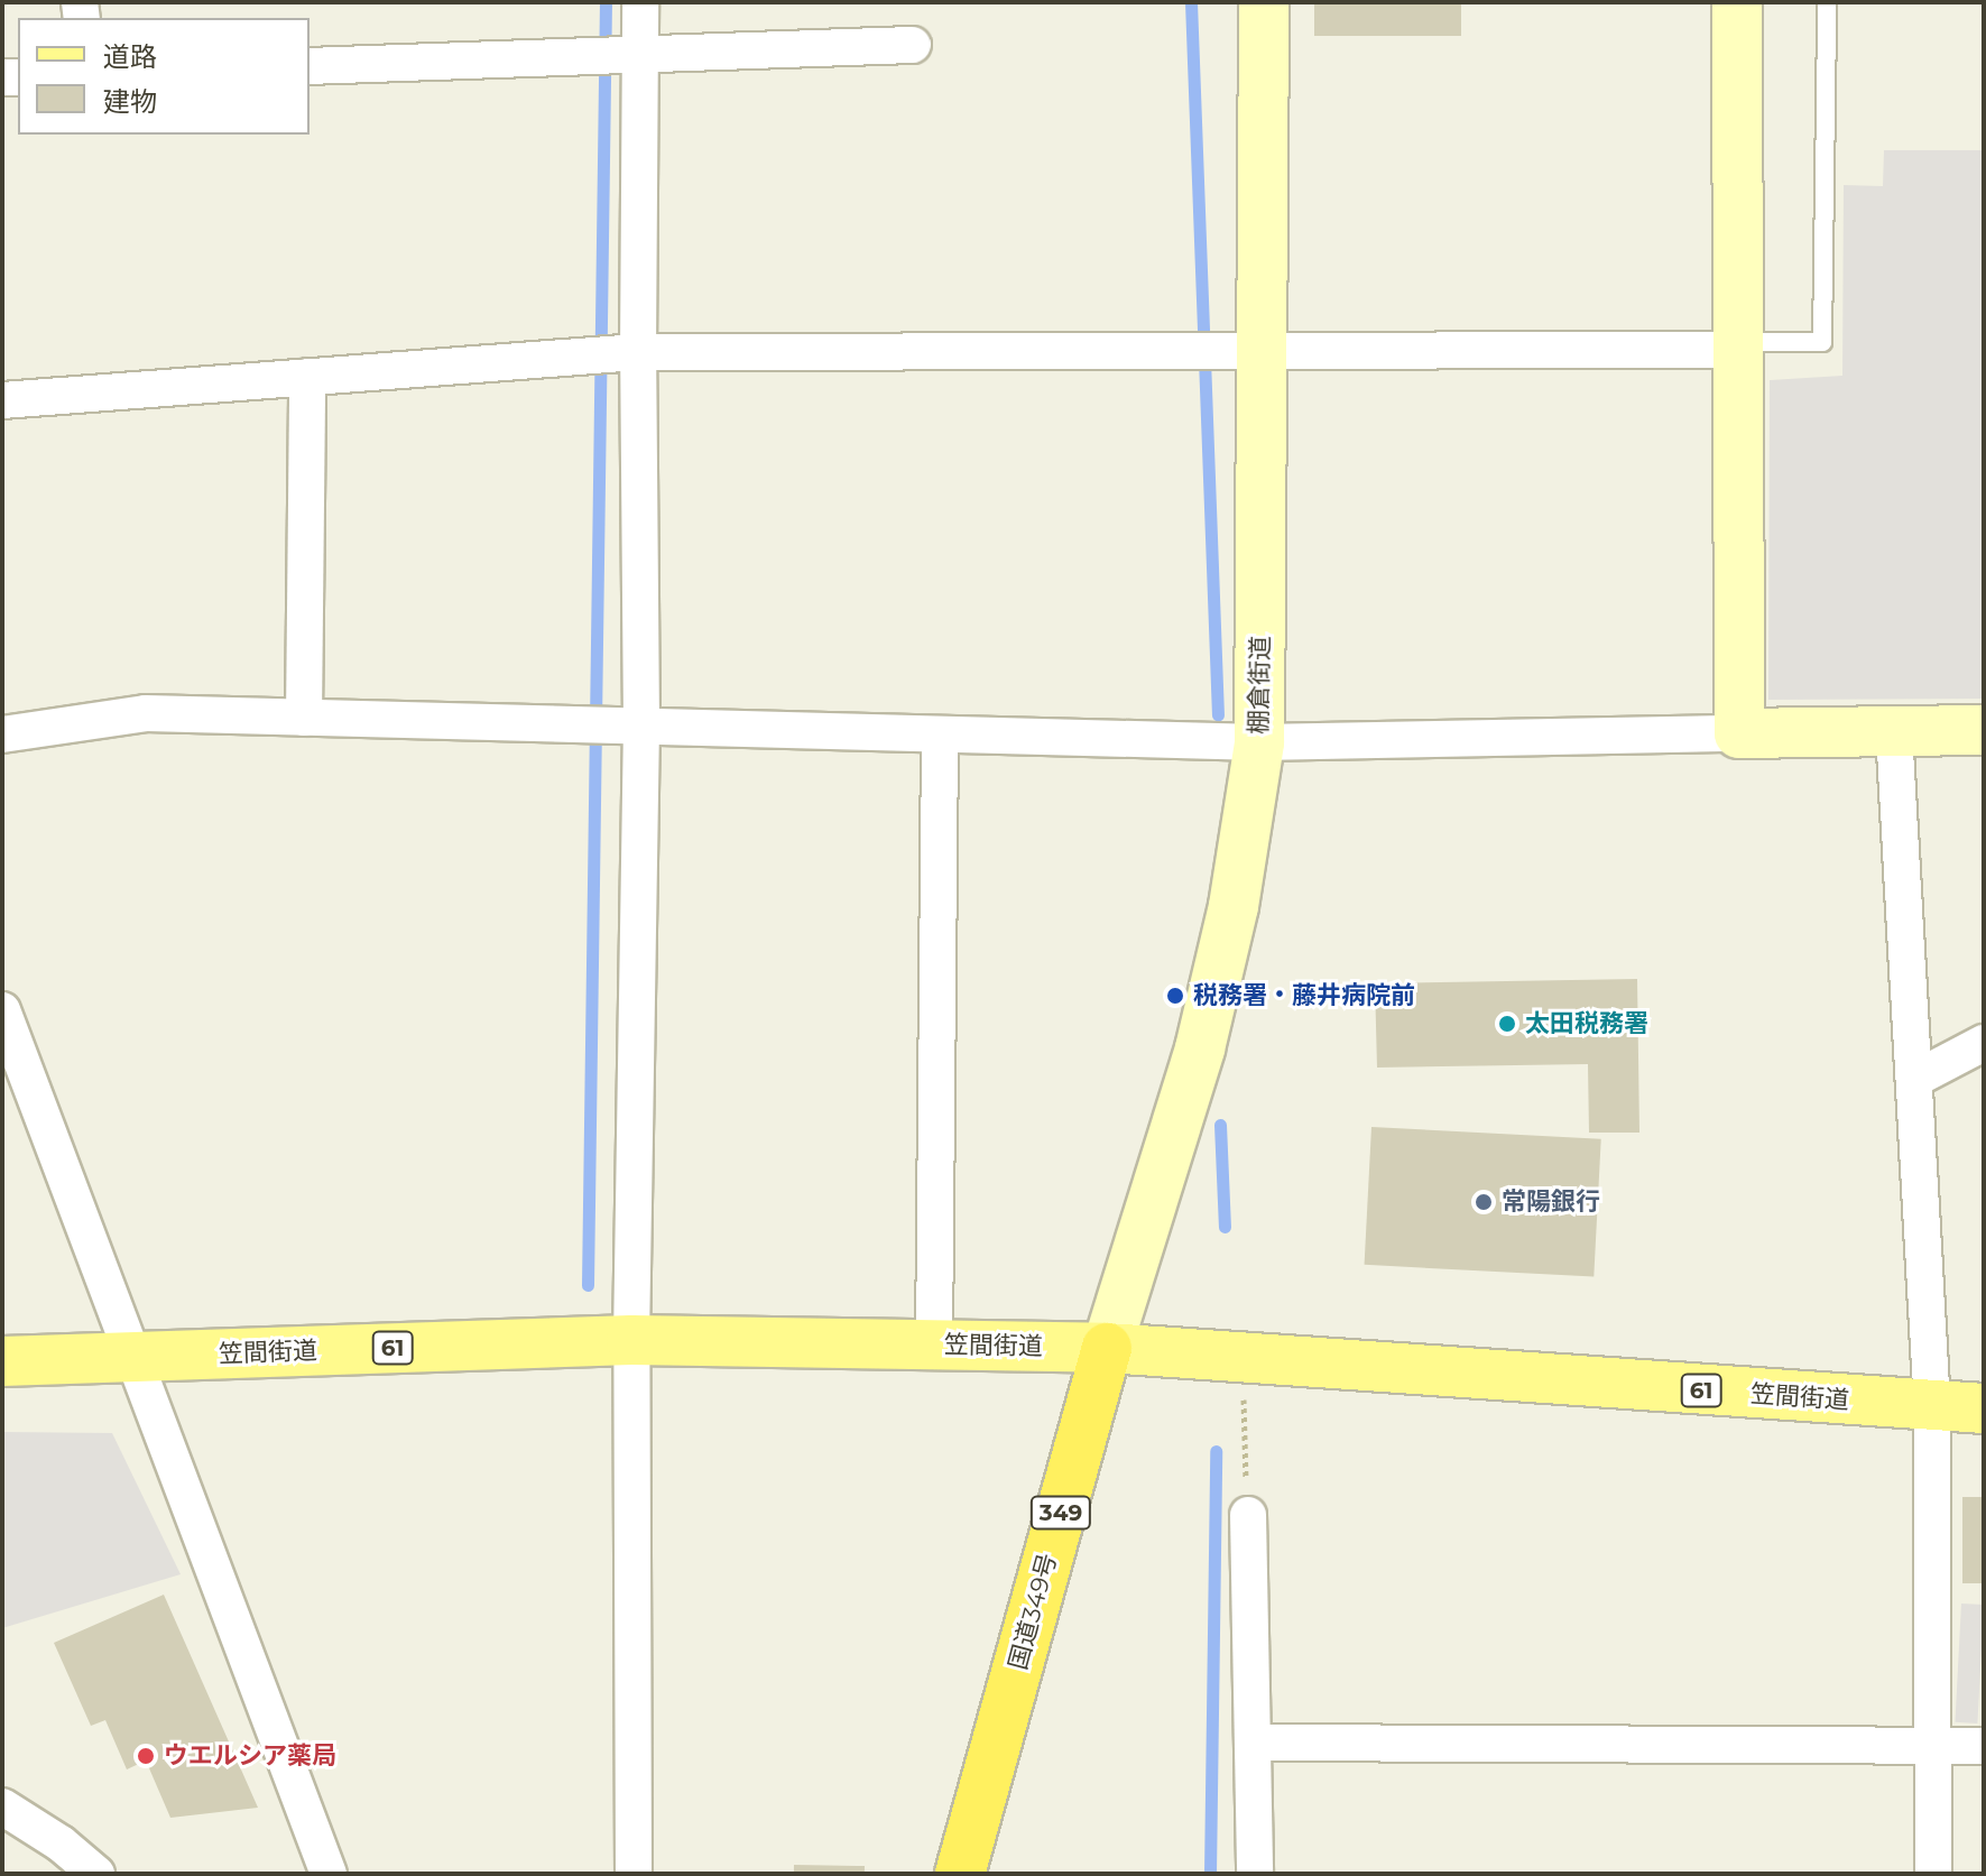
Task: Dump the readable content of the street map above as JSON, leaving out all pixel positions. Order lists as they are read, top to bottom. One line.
{"streets":{"highway":["349","国道349号"],"main road":["笠間街道","61"],"street":["棚倉街道"]},"crossings":[["棚倉街道","笠間街道"],["棚倉街道","国道349号"],["笠間街道","国道349号"]],"places":["税務署・藤井病院前","太田税務署","常陽銀行","ウエルシア薬局"],"legend":["道路","建物"]}
